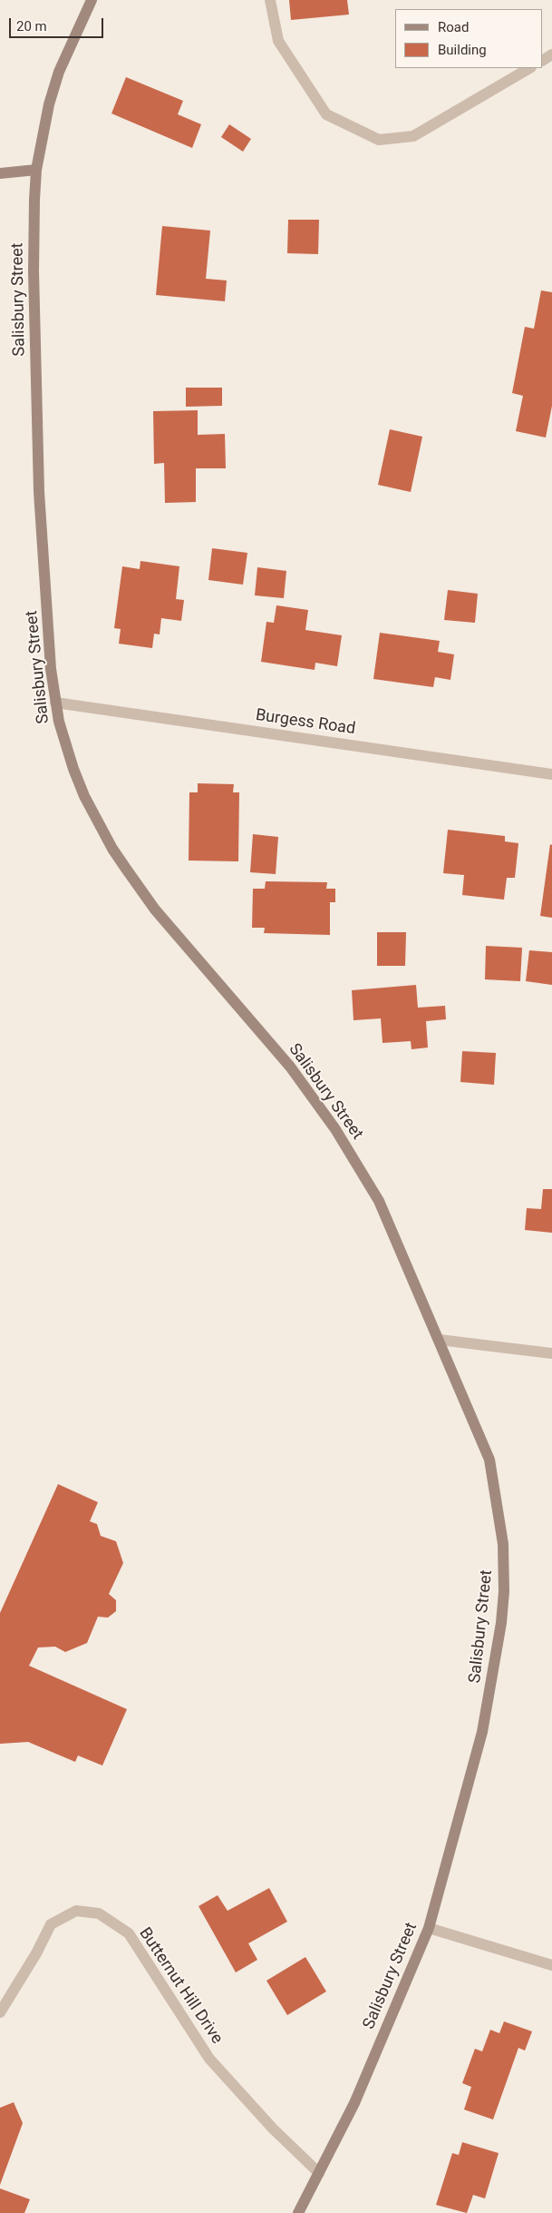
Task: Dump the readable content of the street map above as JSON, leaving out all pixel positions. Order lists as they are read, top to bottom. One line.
{"streets":{"main road":["Salisbury Street"],"street":["Burgess Road","Butternut Hill Drive"]},"crossings":[["Salisbury Street","Burgess Road"],["Salisbury Street","Butternut Hill Drive"]],"legend":["Road","Building"],"scale_bar":"20 m"}
